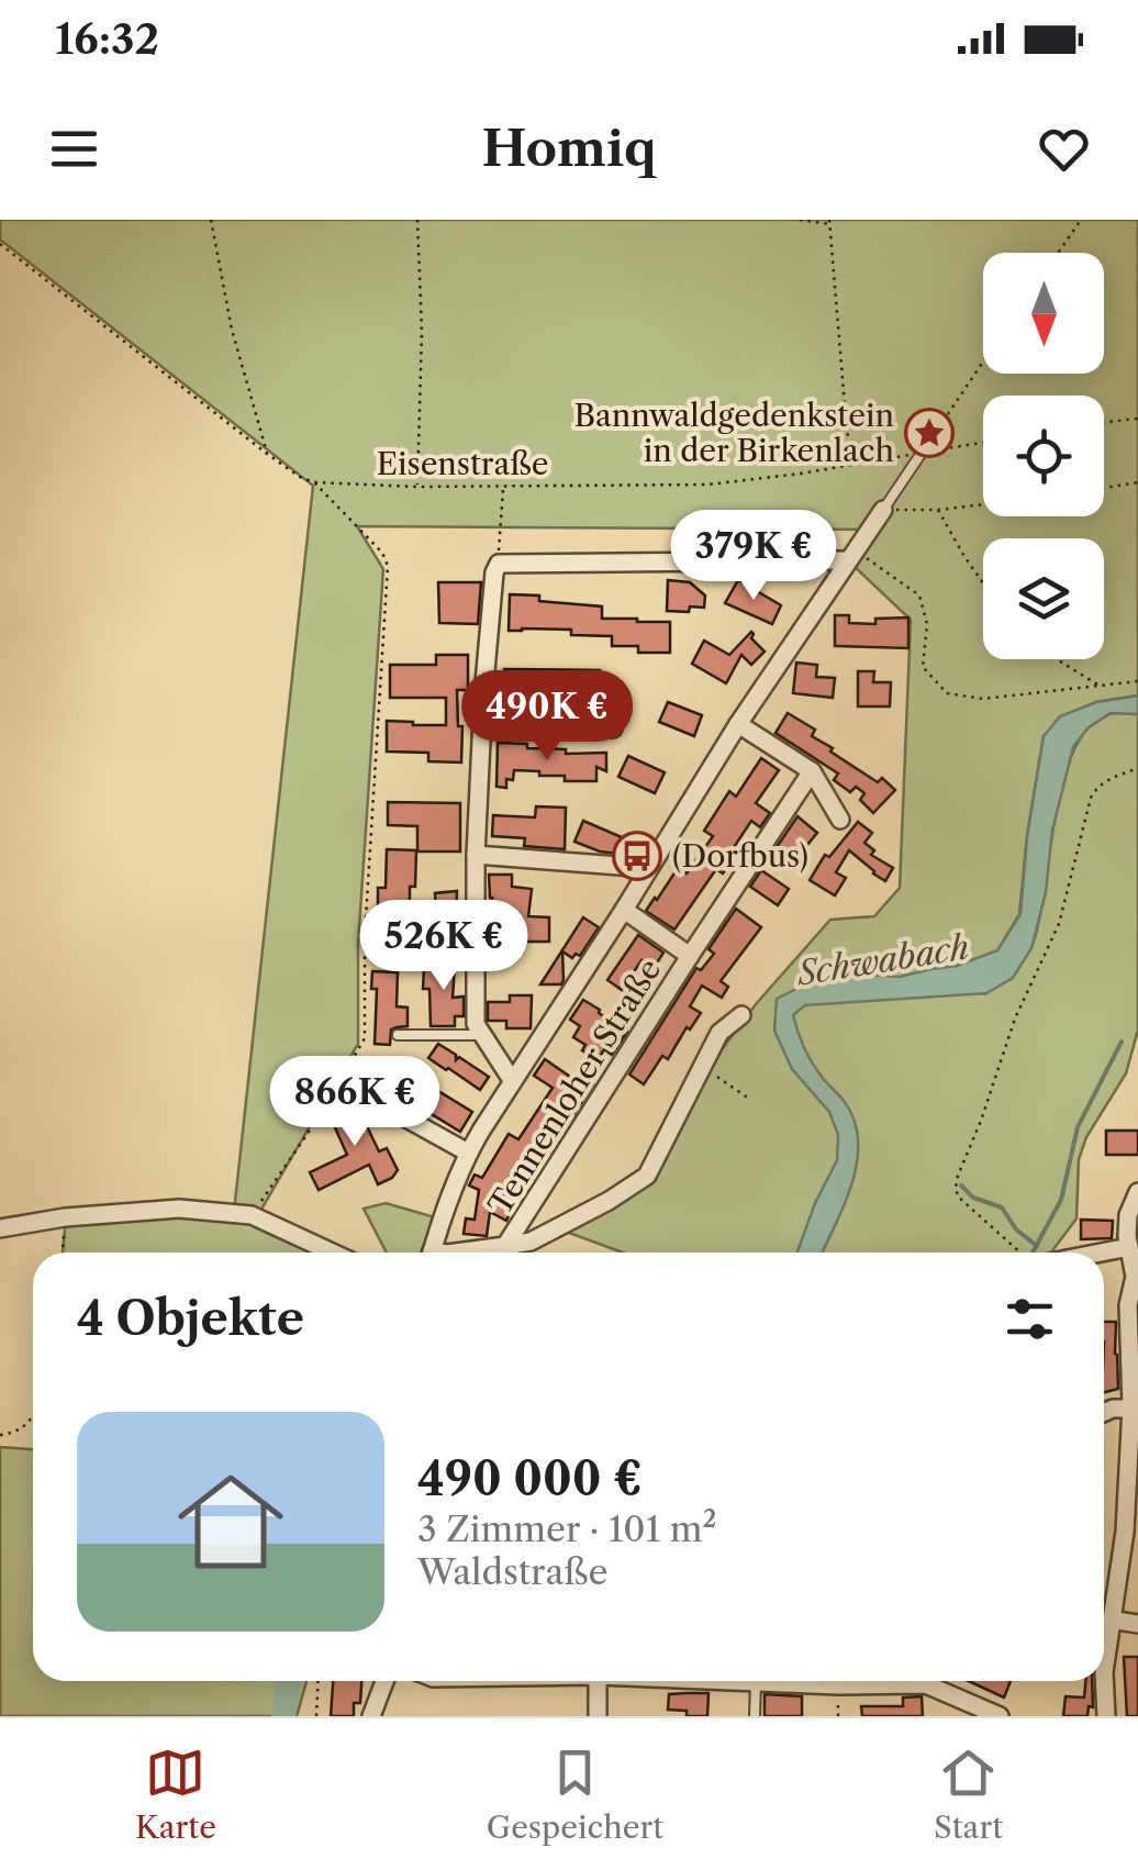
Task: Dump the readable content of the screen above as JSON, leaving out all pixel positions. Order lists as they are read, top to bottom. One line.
{"streets":{"street":["Tennenloher Straße"],"path":["Eisenstraße"]},"water":["Schwabach"],"places":{"place":["Bannwaldgedenkstein in der Birkenlach"],"bus stop":["(Dorfbus)"]},"north":"bottom","page":{"status":"16:32","header":"Homiq","price":["379K €","490K €","526K €","866K €"],"heading":"4 Objekte","list":[{"name":"490 000 €","note":"3 Zimmer · 101 m² · Waldstraße"}],"tabs":["Karte","Gespeichert","Start"]}}
